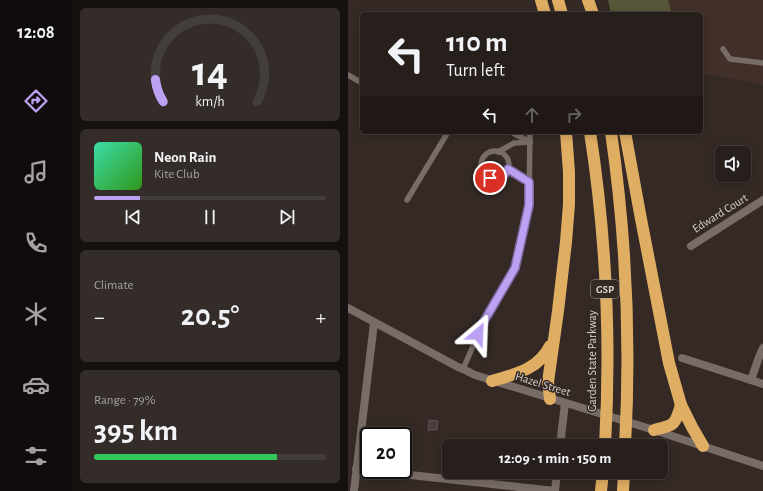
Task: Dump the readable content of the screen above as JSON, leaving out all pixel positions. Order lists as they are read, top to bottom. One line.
{"streets":{"highway":["GSP","Garden State Parkway"],"street":["Edward Court","Hazel Street"]},"page":{"tabs":"12:08","turn":["110 m","Turn left"],"song":["Neon Rain","Kite Club"],"tile":["Climate",["Range · 79%","395 km"]],"heat":["−","20.5°","+"],"limit":"20","trip":"12:09 · 1 min · 150 m","gauge":["14","km/h"]}}
